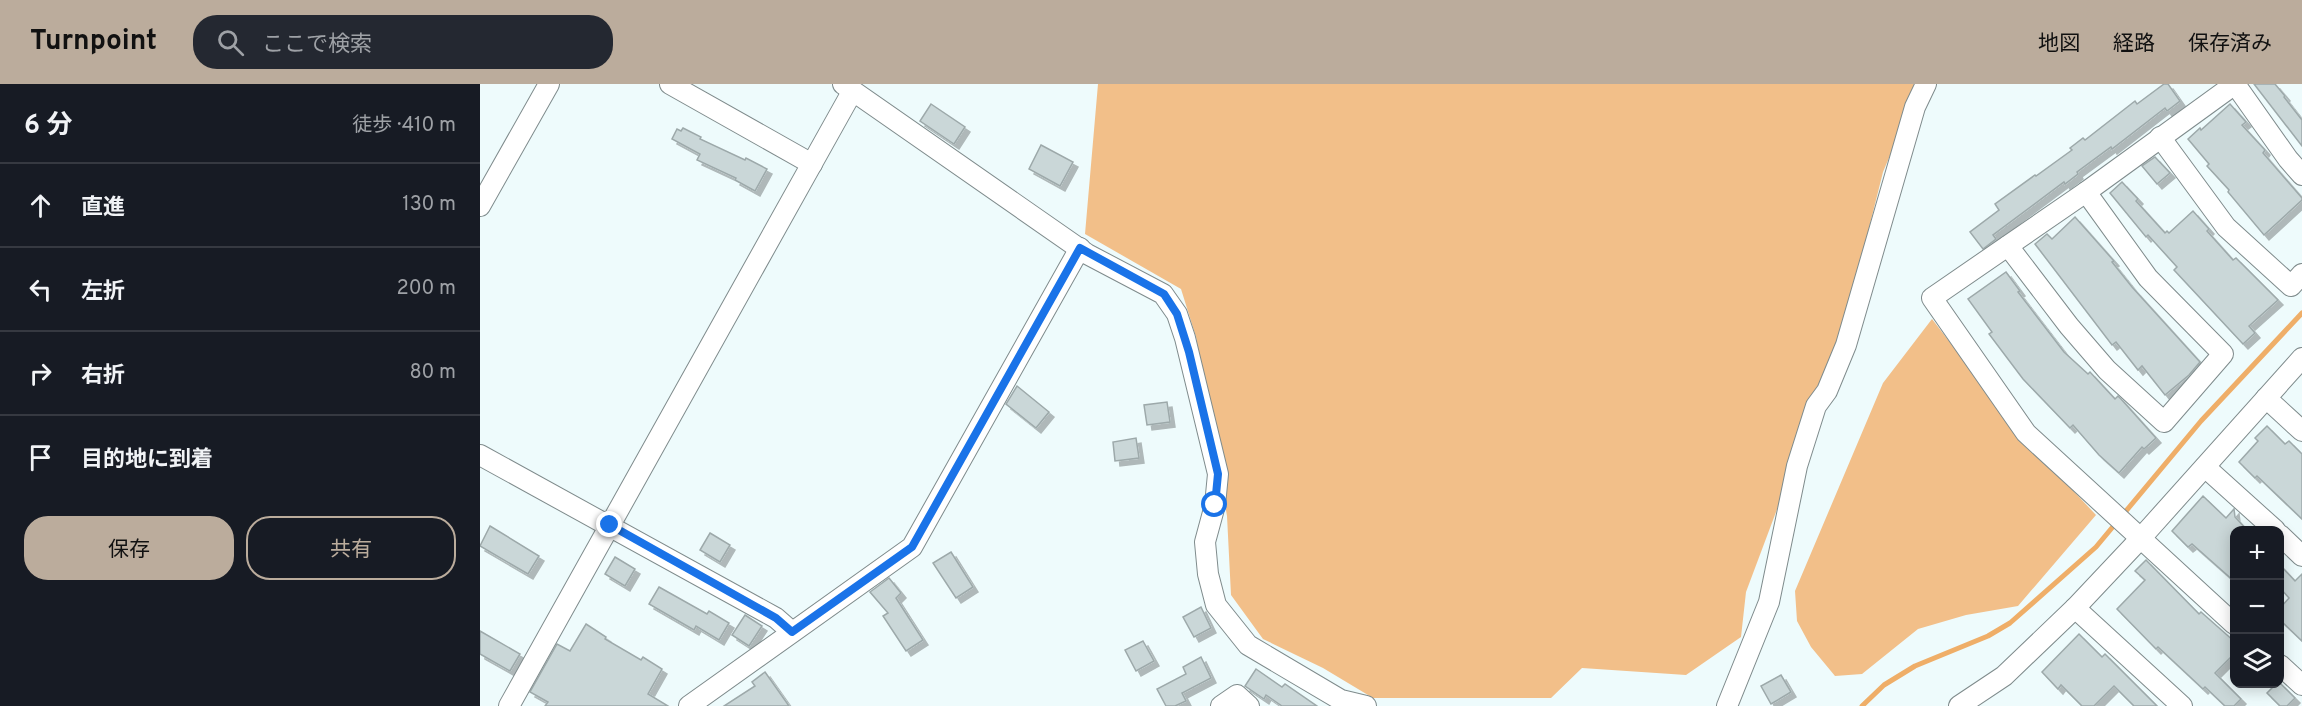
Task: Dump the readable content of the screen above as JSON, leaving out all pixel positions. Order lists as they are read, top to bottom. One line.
{"page":{"header":"Turnpoint","search":"ここで検索","nav":["地図","経路","保存済み"],"heading":["6 分","徒歩 · 410 m"],"list":[["直進","130 m"],["左折","200 m"],["右折","80 m"],"目的地に到着"],"buttons":["保存","共有"],"map_buttons":["+","−"]}}
